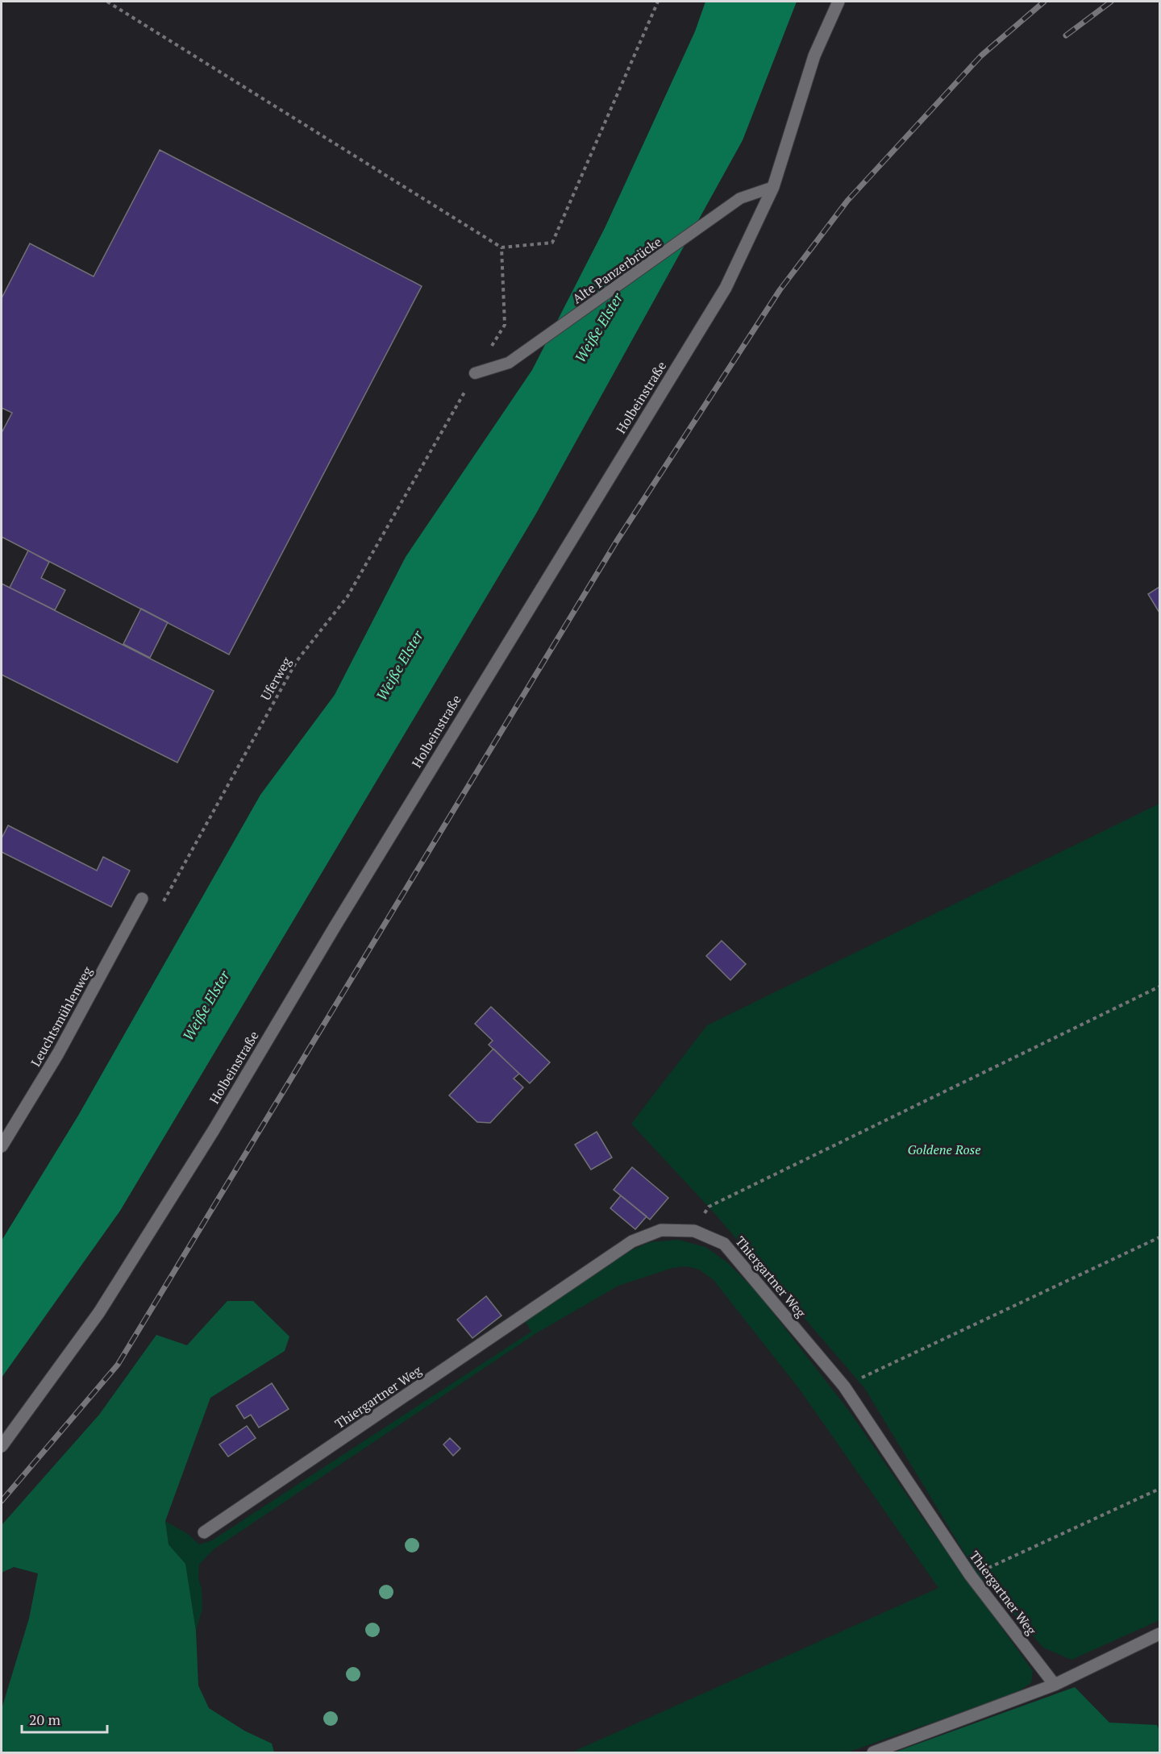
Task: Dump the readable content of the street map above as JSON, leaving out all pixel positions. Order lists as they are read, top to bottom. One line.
{"streets":{"street":["Holbeinstraße","Leuchtsmühlenweg","Thiergartner Weg"],"lane":["Alte Panzerbrücke"],"path":["Uferweg"]},"crossings":[["Alte Panzerbrücke","Holbeinstraße"],["Alte Panzerbrücke","Uferweg"]],"water":["Weiße Elster"],"parks":["Goldene Rose"],"scale_bar":"20 m"}
